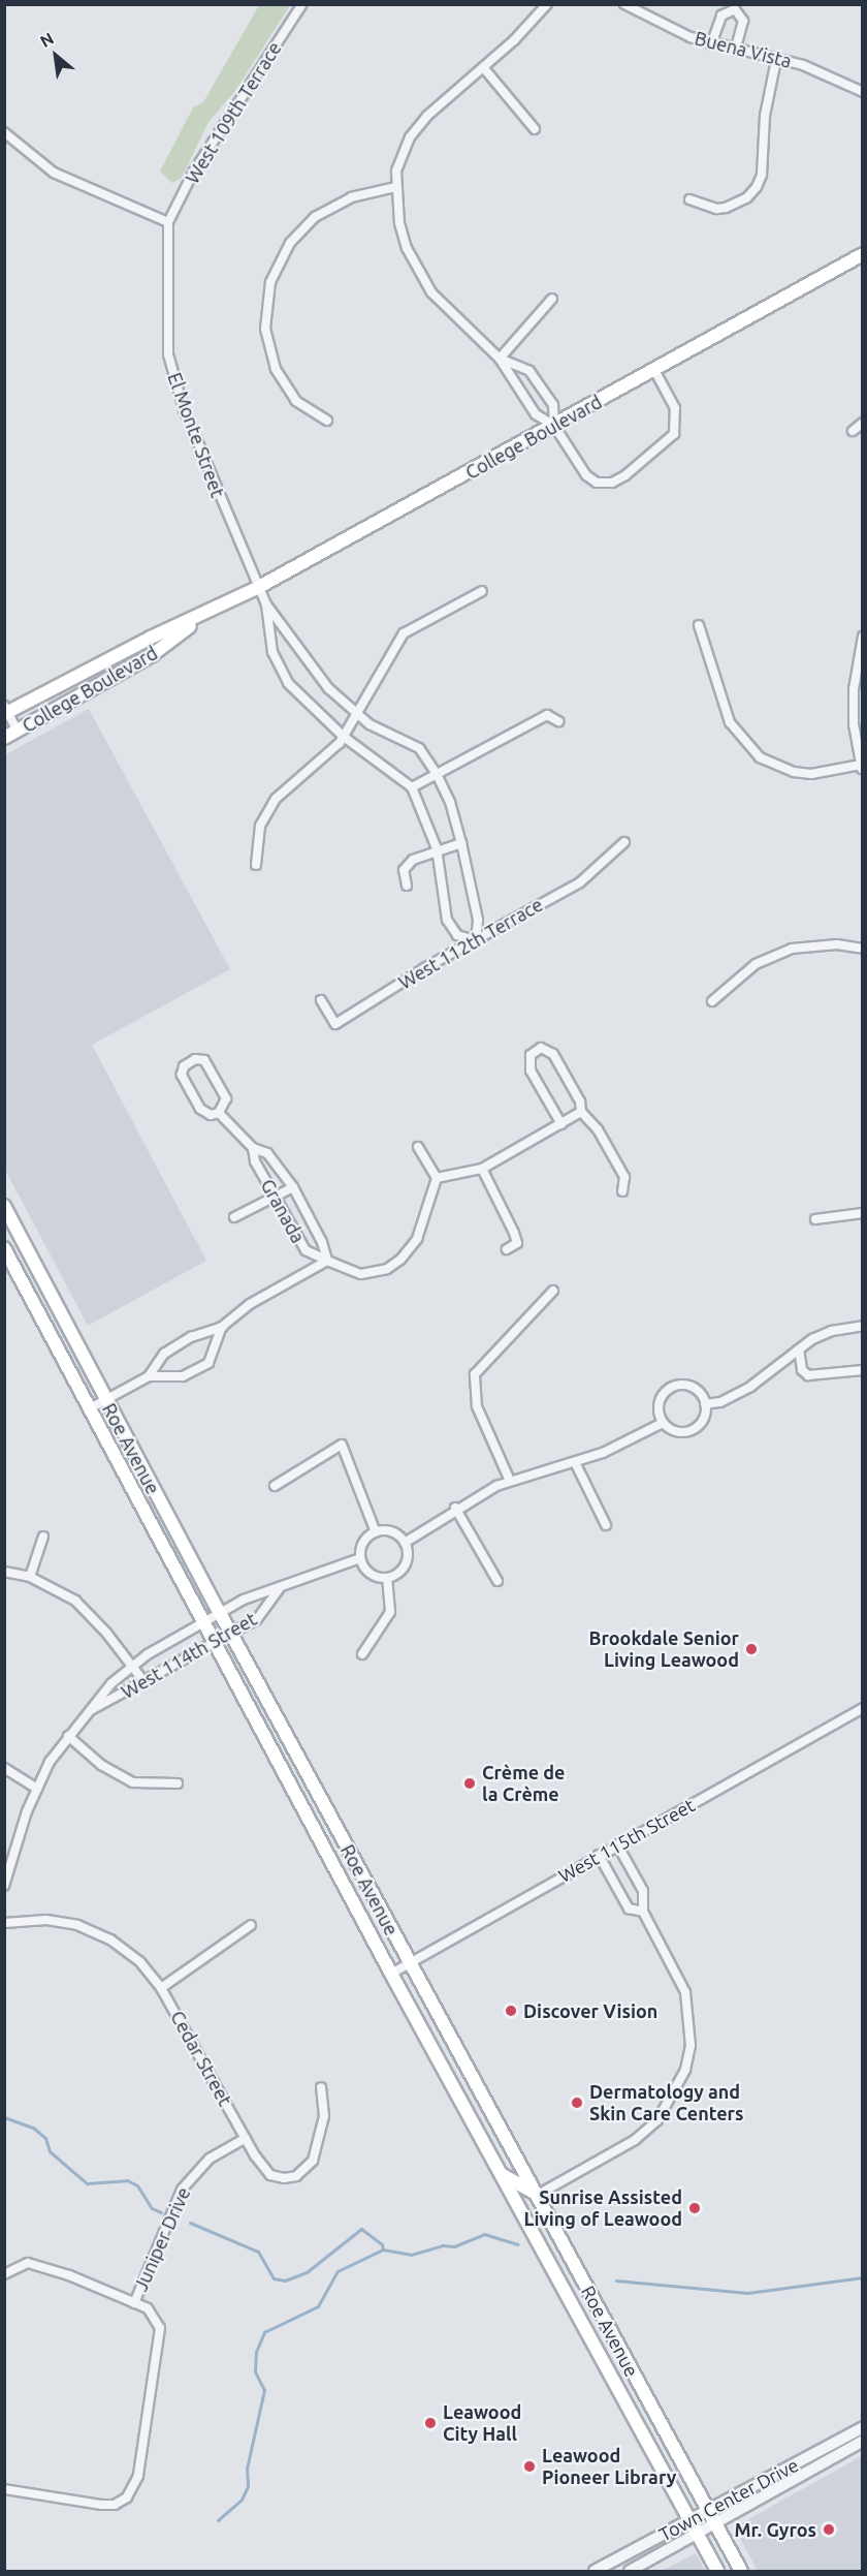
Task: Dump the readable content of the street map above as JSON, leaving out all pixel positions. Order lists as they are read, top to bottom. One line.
{"streets":{"main road":["College Boulevard","Roe Avenue"],"street":["Buena Vista","West 109th Terrace","El Monte Street","West 112th Terrace","Granada","West 114th Street","West 115th Street","Cedar Street","Juniper Drive","Town Center Drive"]},"crossings":[["West 109th Terrace","El Monte Street"],["El Monte Street","College Boulevard"],["El Monte Street","West 112th Terrace"],["Roe Avenue","West 114th Street"],["Roe Avenue","West 115th Street"],["Roe Avenue","Town Center Drive"],["Cedar Street","Juniper Drive"]],"places":["Brookdale Senior Living Leawood","Crème de la Crème","Discover Vision","Dermatology and Skin Care Centers","Sunrise Assisted Living of Leawood","Leawood City Hall","Leawood Pioneer Library","Mr. Gyros"],"north":"top left"}
